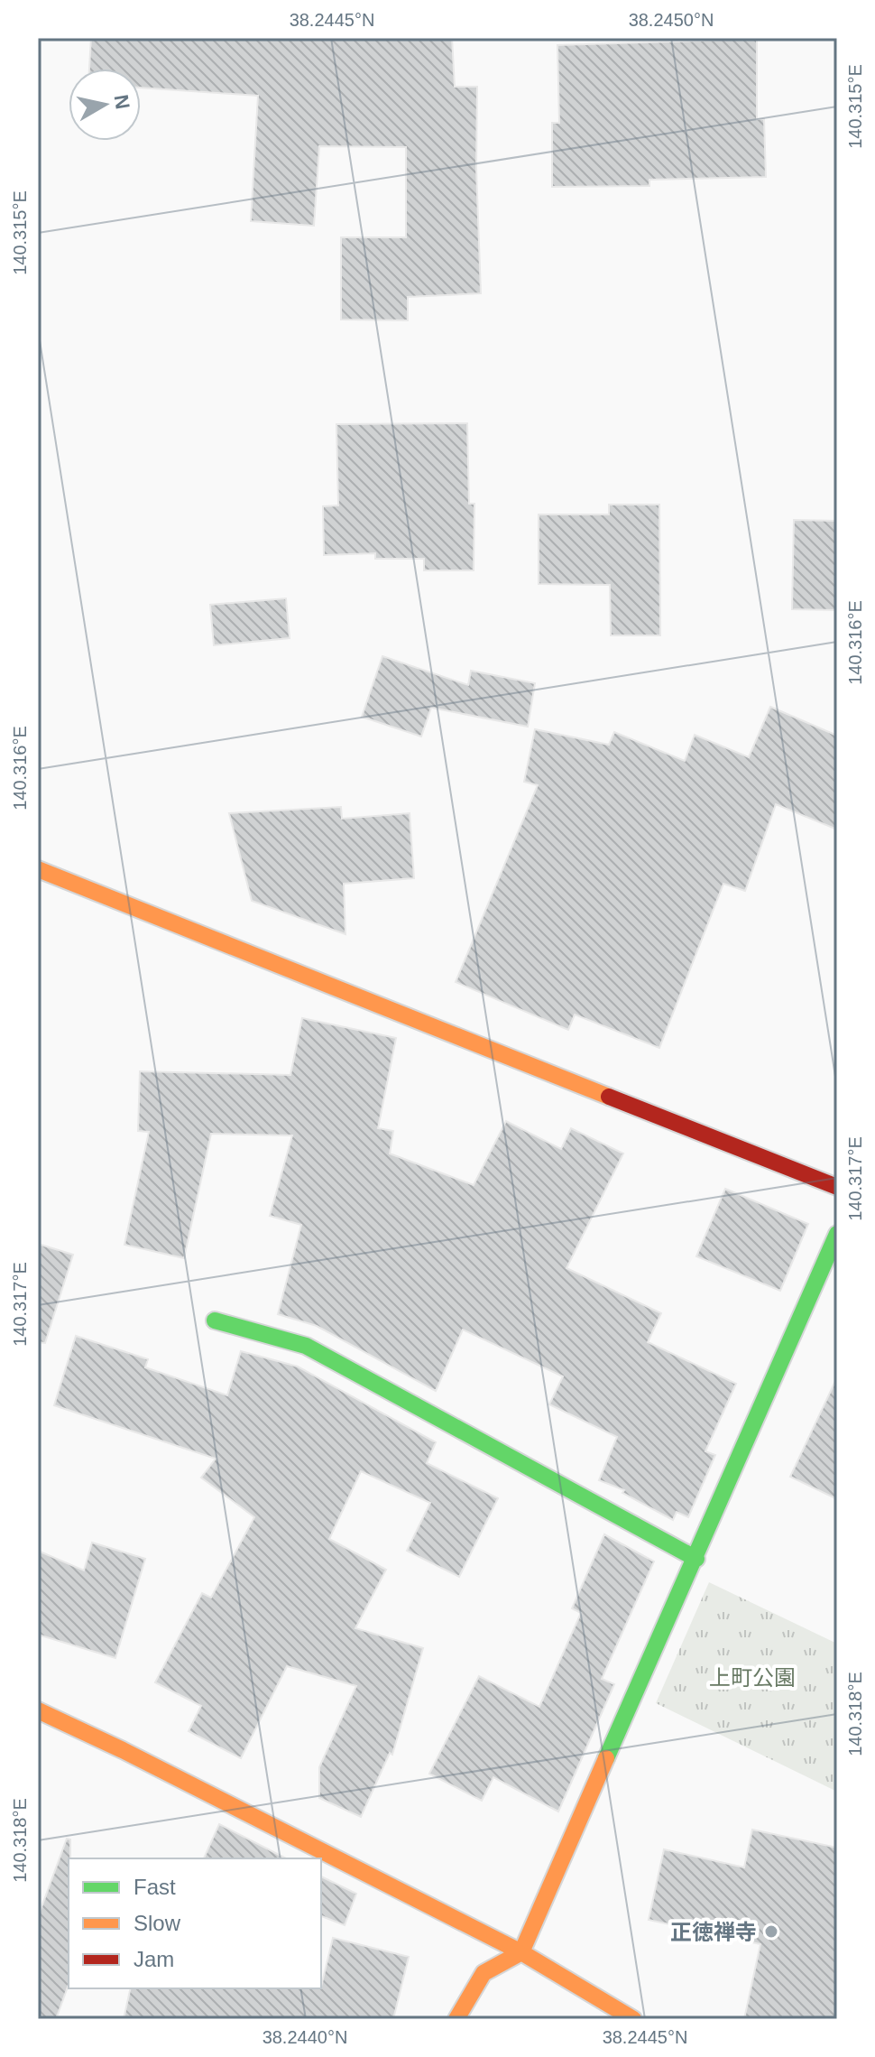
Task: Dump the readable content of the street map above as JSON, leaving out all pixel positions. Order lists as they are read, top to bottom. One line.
{"parks":["上町公園"],"places":["正徳禅寺"],"legend":["Fast","Slow","Jam"],"north":"right","coordinates":["38.2445°N","38.2450°N","140.315°E","140.316°E","140.317°E","140.318°E","38.2440°N"]}
